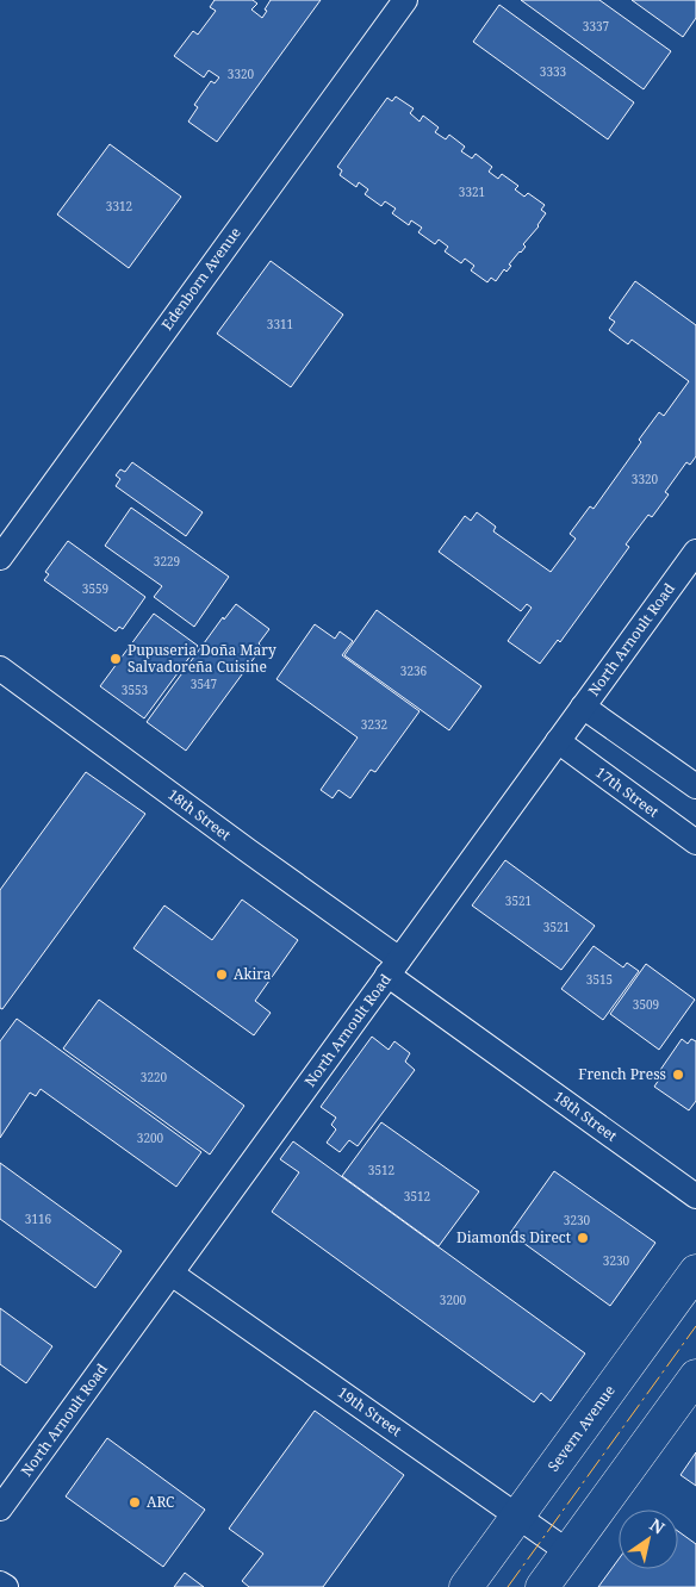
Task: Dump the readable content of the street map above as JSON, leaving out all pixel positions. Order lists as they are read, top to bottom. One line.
{"streets":{"street":["Edenborn Avenue","North Arnoult Road","17th Street","18th Street","19th Street","Severn Avenue"]},"crossings":[["North Arnoult Road","17th Street"],["North Arnoult Road","18th Street"],["North Arnoult Road","19th Street"],["19th Street","Severn Avenue"]],"places":["Pupuseria Doña Mary Salvadoreña Cuisine","Akira","French Press","Diamonds Direct","ARC"],"house_numbers":["3337","3333","3320","3321","3312","3311","3320","3229","3559","3236","3547","3553","3232","3521","3521","3515","3509","3220","3200","3512","3512","3116","3230","3230","3200"],"north":"top right"}
